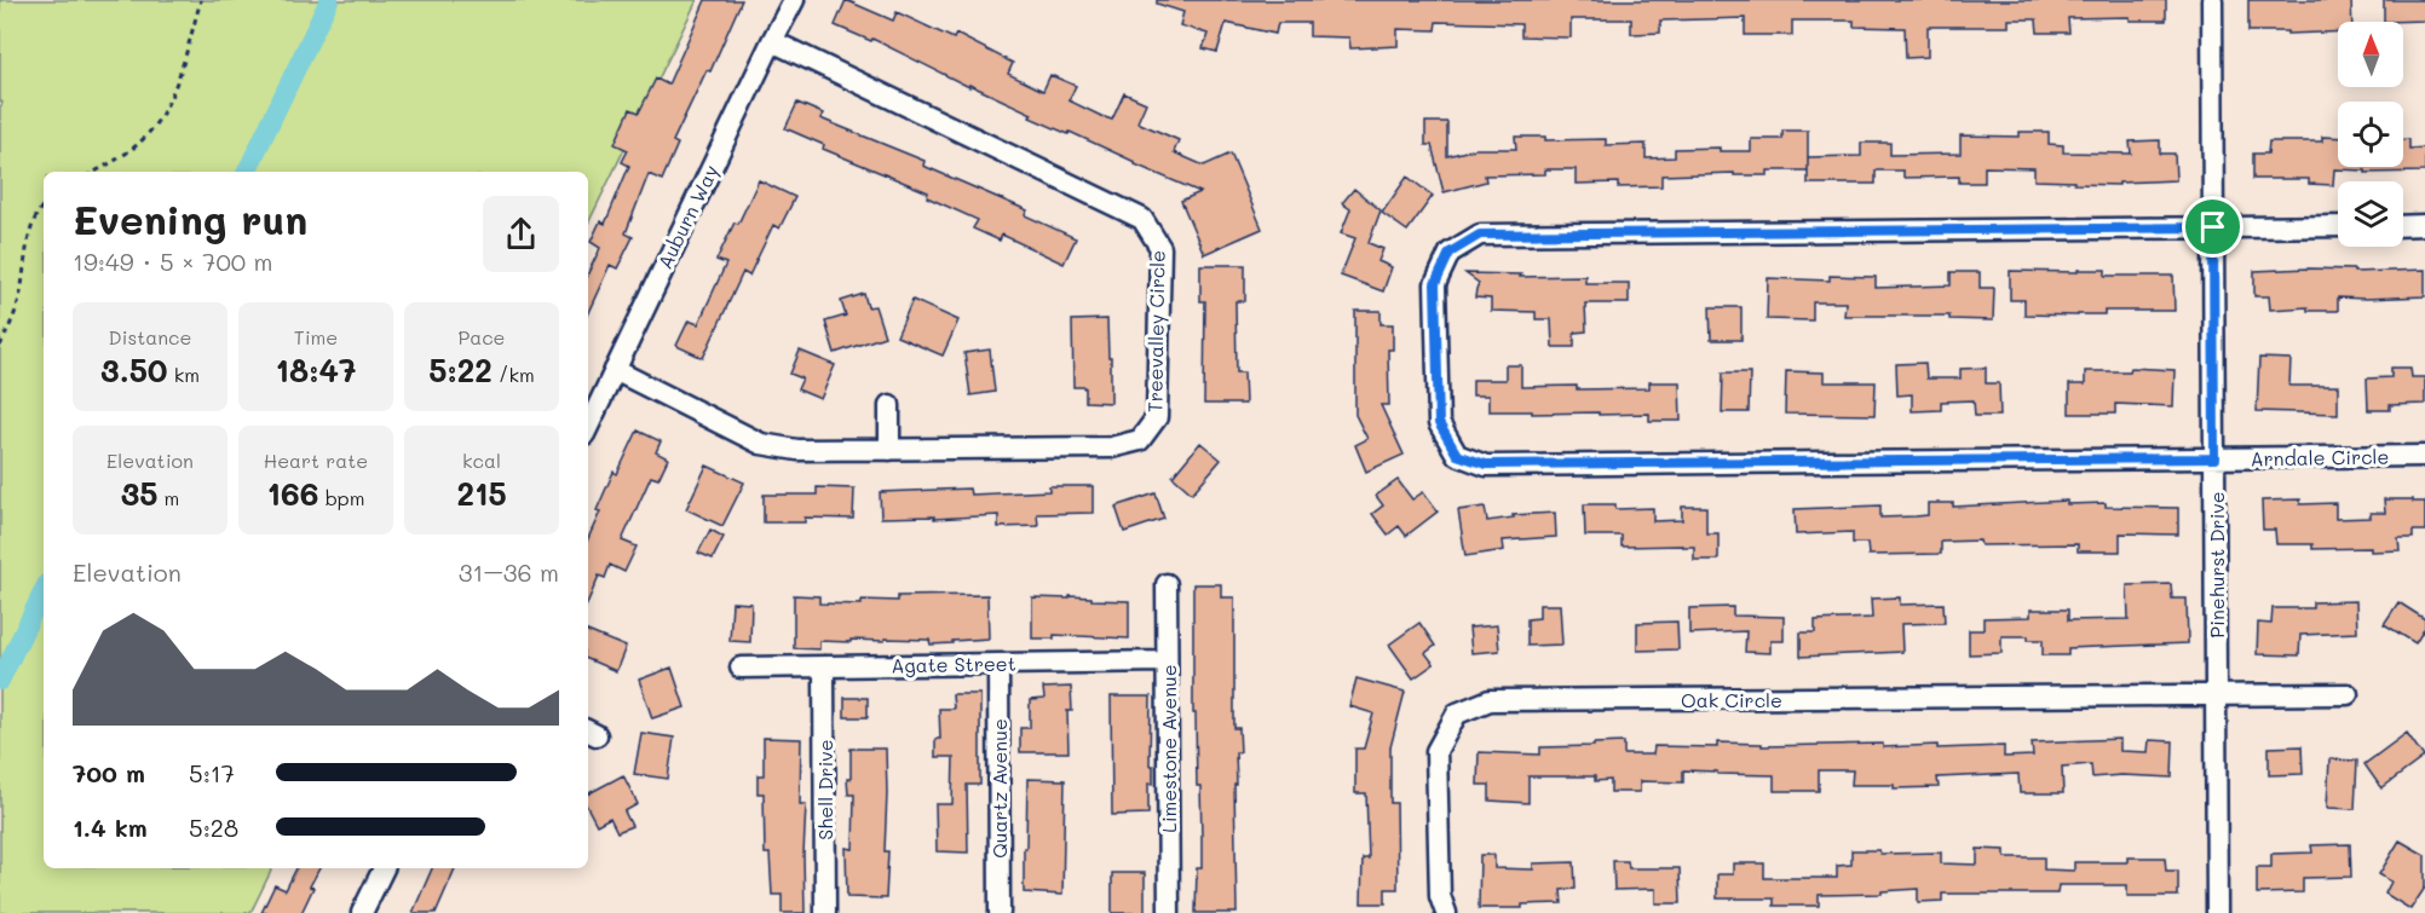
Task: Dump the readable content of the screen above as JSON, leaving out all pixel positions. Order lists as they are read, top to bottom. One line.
{"streets":{"street":["Auburn Way","Treevalley Circle","Arndale Circle","Pinehurst Drive","Agate Street","Oak Circle","Limestone Avenue","Quartz Avenue","Shell Drive"]},"crossings":[["Auburn Way","Treevalley Circle"],["Arndale Circle","Pinehurst Drive"],["Pinehurst Drive","Oak Circle"],["Agate Street","Limestone Avenue"],["Agate Street","Quartz Avenue"],["Agate Street","Shell Drive"]],"north":"top","page":{"heading":["Evening run","19:49 · 5 × 700 m"],"stats":[["Distance","3.50 km"],["Time","18:47"],["Pace","5:22 /km"],["Elevation","35 m"],["Heart rate","166 bpm"],["kcal","215"]],"chart":["Elevation","31–36 m"],"list":[{"name":"700 m","note":"5:17"},{"name":"1.4 km","note":"5:28"}]}}
